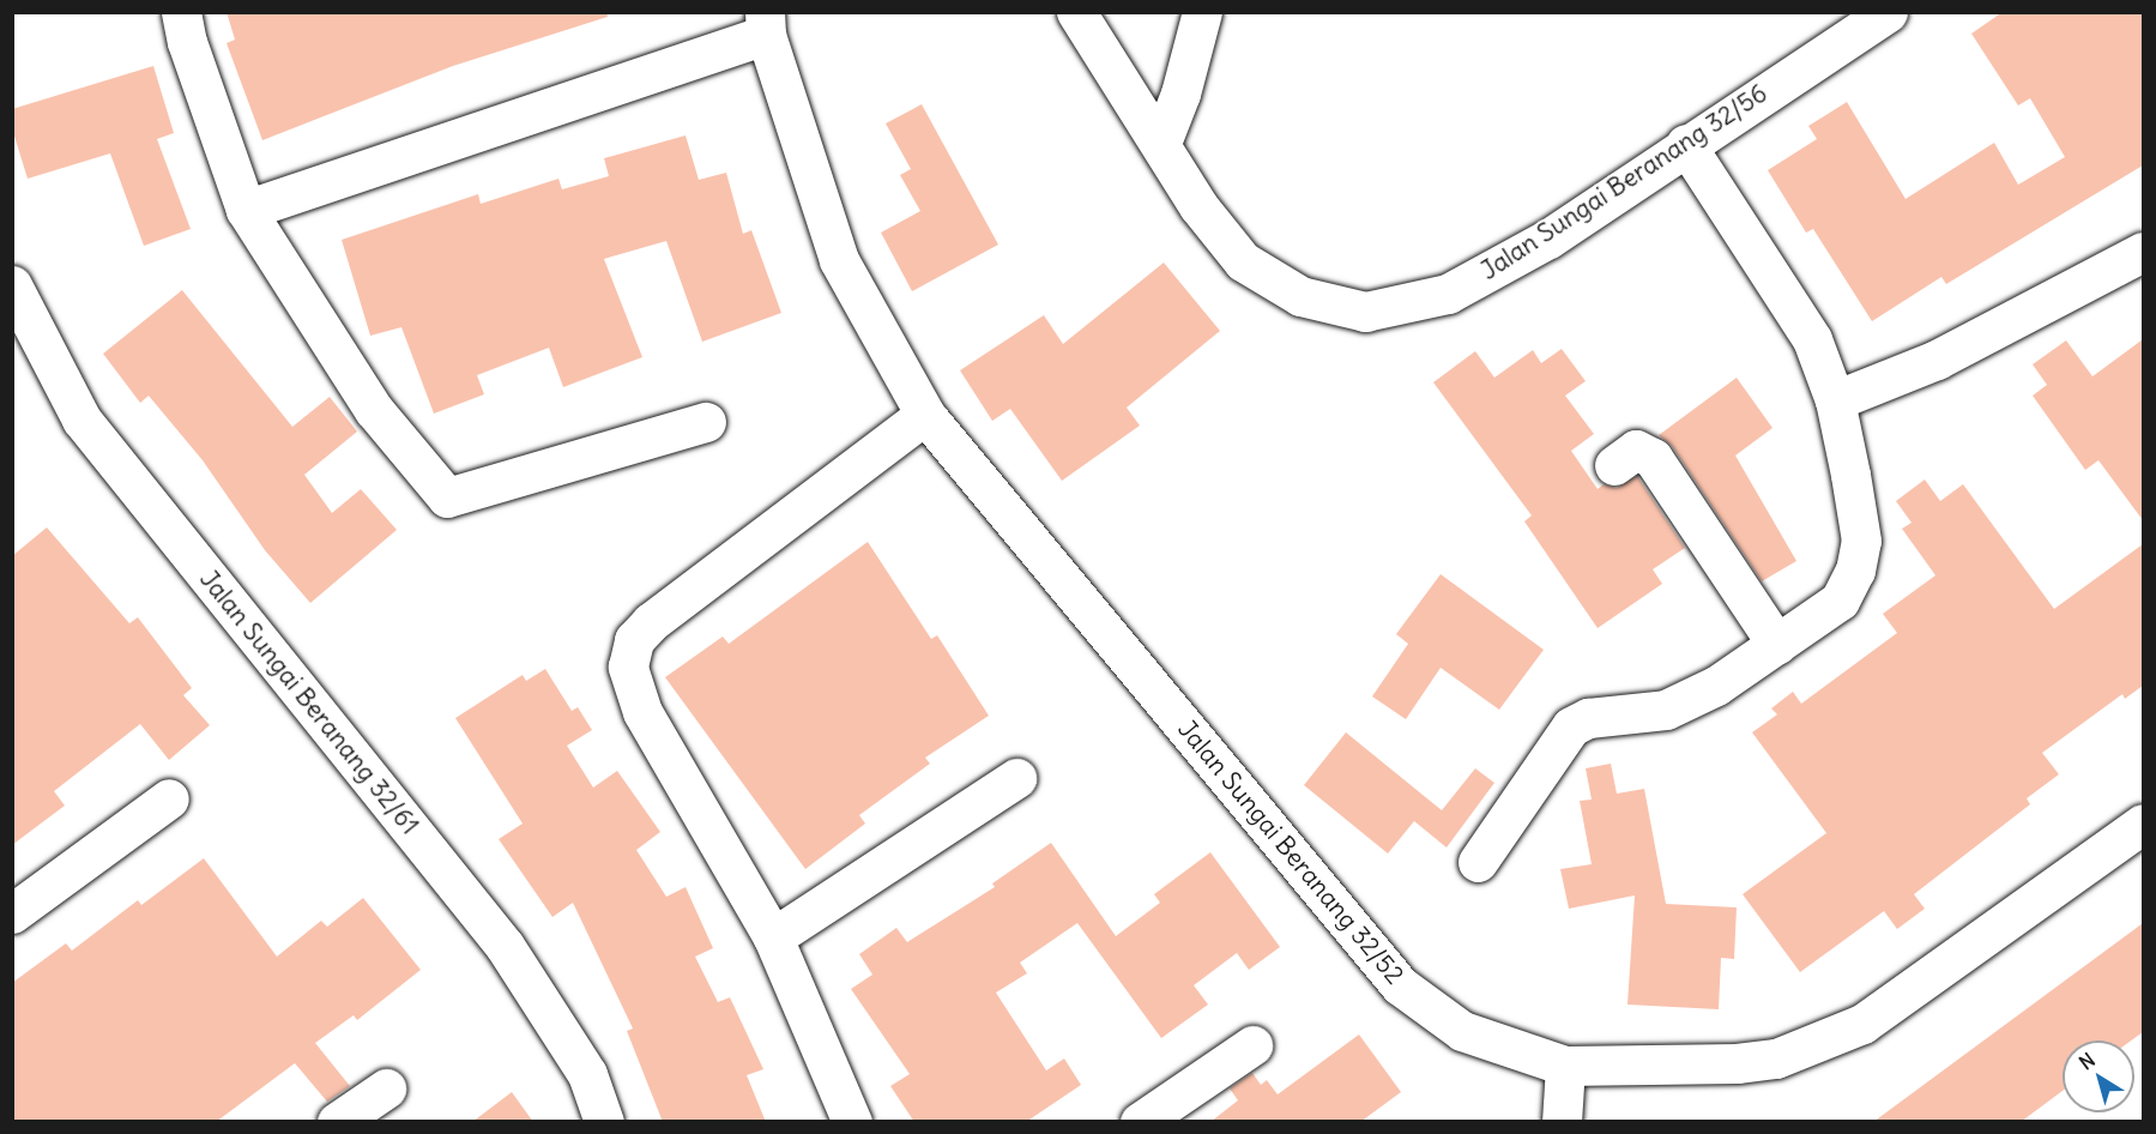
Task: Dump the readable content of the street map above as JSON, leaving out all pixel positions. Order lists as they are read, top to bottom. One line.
{"streets":{"street":["Jalan Sungai Beranang 32/56","Jalan Sungai Beranang 32/61","Jalan Sungai Beranang 32/52"]},"north":"top left"}
